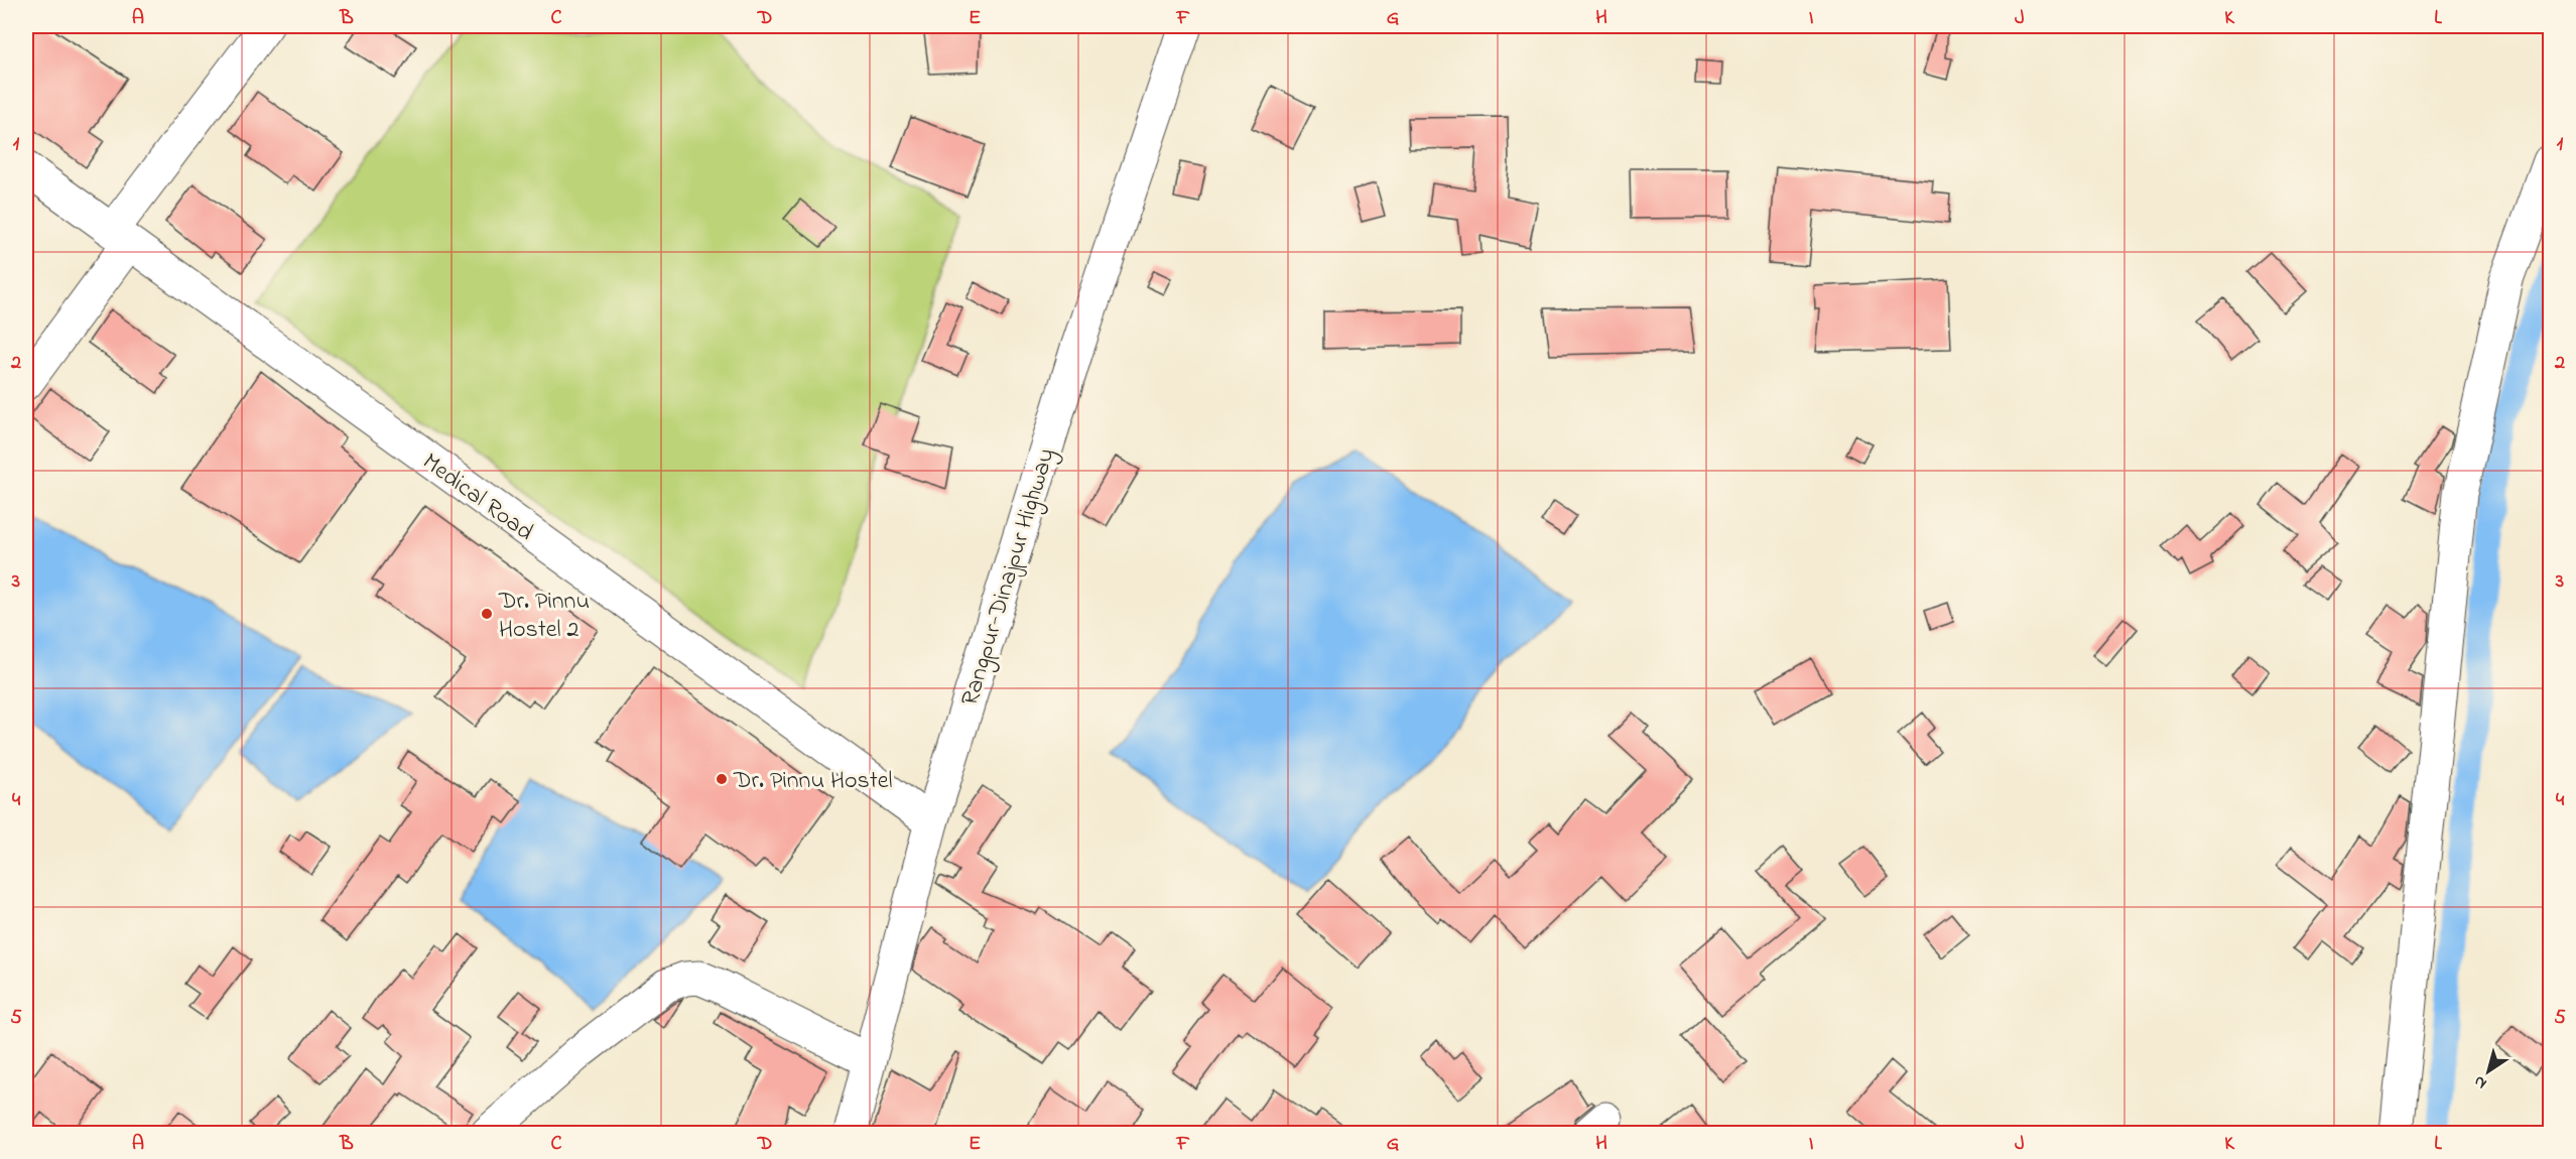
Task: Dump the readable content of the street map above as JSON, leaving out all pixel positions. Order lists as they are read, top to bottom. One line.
{"streets":{"main road":["Medical Road","Rangpur-Dinajpur Highway"]},"crossings":[["Medical Road","Rangpur-Dinajpur Highway"]],"places":["Dr. Pinnu Hostel 2","Dr. Pinnu Hostel"],"north":"bottom left","grid":{"columns":["A","B","C","D","E","F","G","H","I","J","K","L"],"rows":["1","2","3","4","5"]}}
